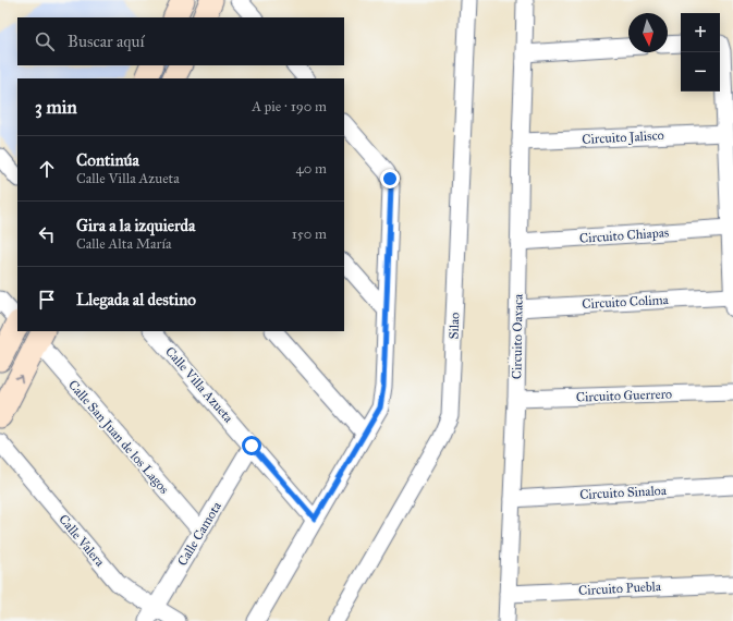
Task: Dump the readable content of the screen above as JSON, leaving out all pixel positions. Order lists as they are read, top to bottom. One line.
{"streets":{"street":["Circuito Jalisco","Circuito Chiapas","Circuito Colima","Silao","Circuito Oaxaca","Calle Villa Azueta","Circuito Guerrero","Calle San Juan de los Lagos","Circuito Sinaloa","Calle Camota","Calle Valera","Circuito Puebla"]},"crossings":[["Circuito Jalisco","Circuito Oaxaca"],["Circuito Chiapas","Circuito Oaxaca"],["Circuito Colima","Circuito Oaxaca"],["Circuito Oaxaca","Circuito Guerrero"],["Circuito Oaxaca","Circuito Sinaloa"],["Circuito Oaxaca","Circuito Puebla"],["Calle Villa Azueta","Calle Camota"],["Calle San Juan de los Lagos","Calle Camota"],["Calle Camota","Calle Valera"]],"north":"bottom","page":{"map_buttons":["+","−"],"search":"Buscar aquí","heading":["3 min","A pie · 190 m"],"list":[["Continúa","Calle Villa Azueta","40 m"],["Gira a la izquierda","Calle Alta María","150 m"],"Llegada al destino"]}}
